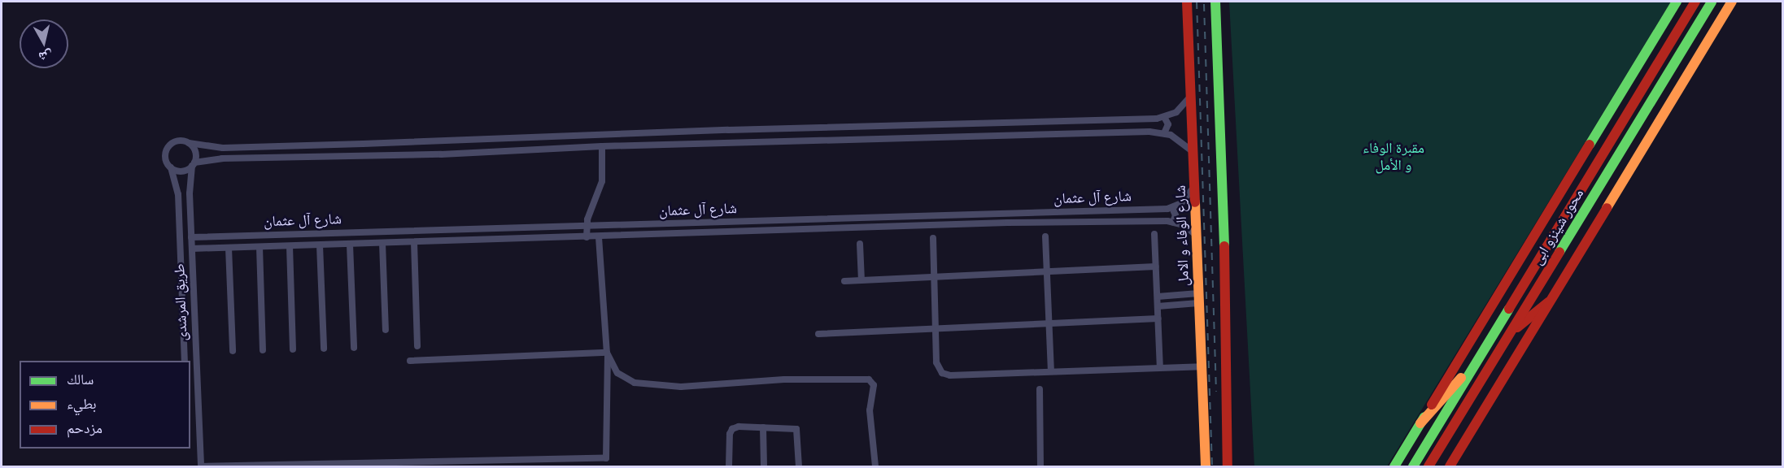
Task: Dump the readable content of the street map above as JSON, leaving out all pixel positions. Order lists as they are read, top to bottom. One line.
{"streets":{"main road":["محور شينزو ابى","شارع الوفاء و الامل"],"street":["شارع آل عثمان","طريق المرشدى"]},"crossings":[["شارع آل عثمان","شارع الوفاء و الامل"],["شارع آل عثمان","طريق المرشدى"]],"parks":["مقبرة الوفاء و الأمل"],"legend":["سالك","بطيء","مزدحم"],"north":"bottom"}
